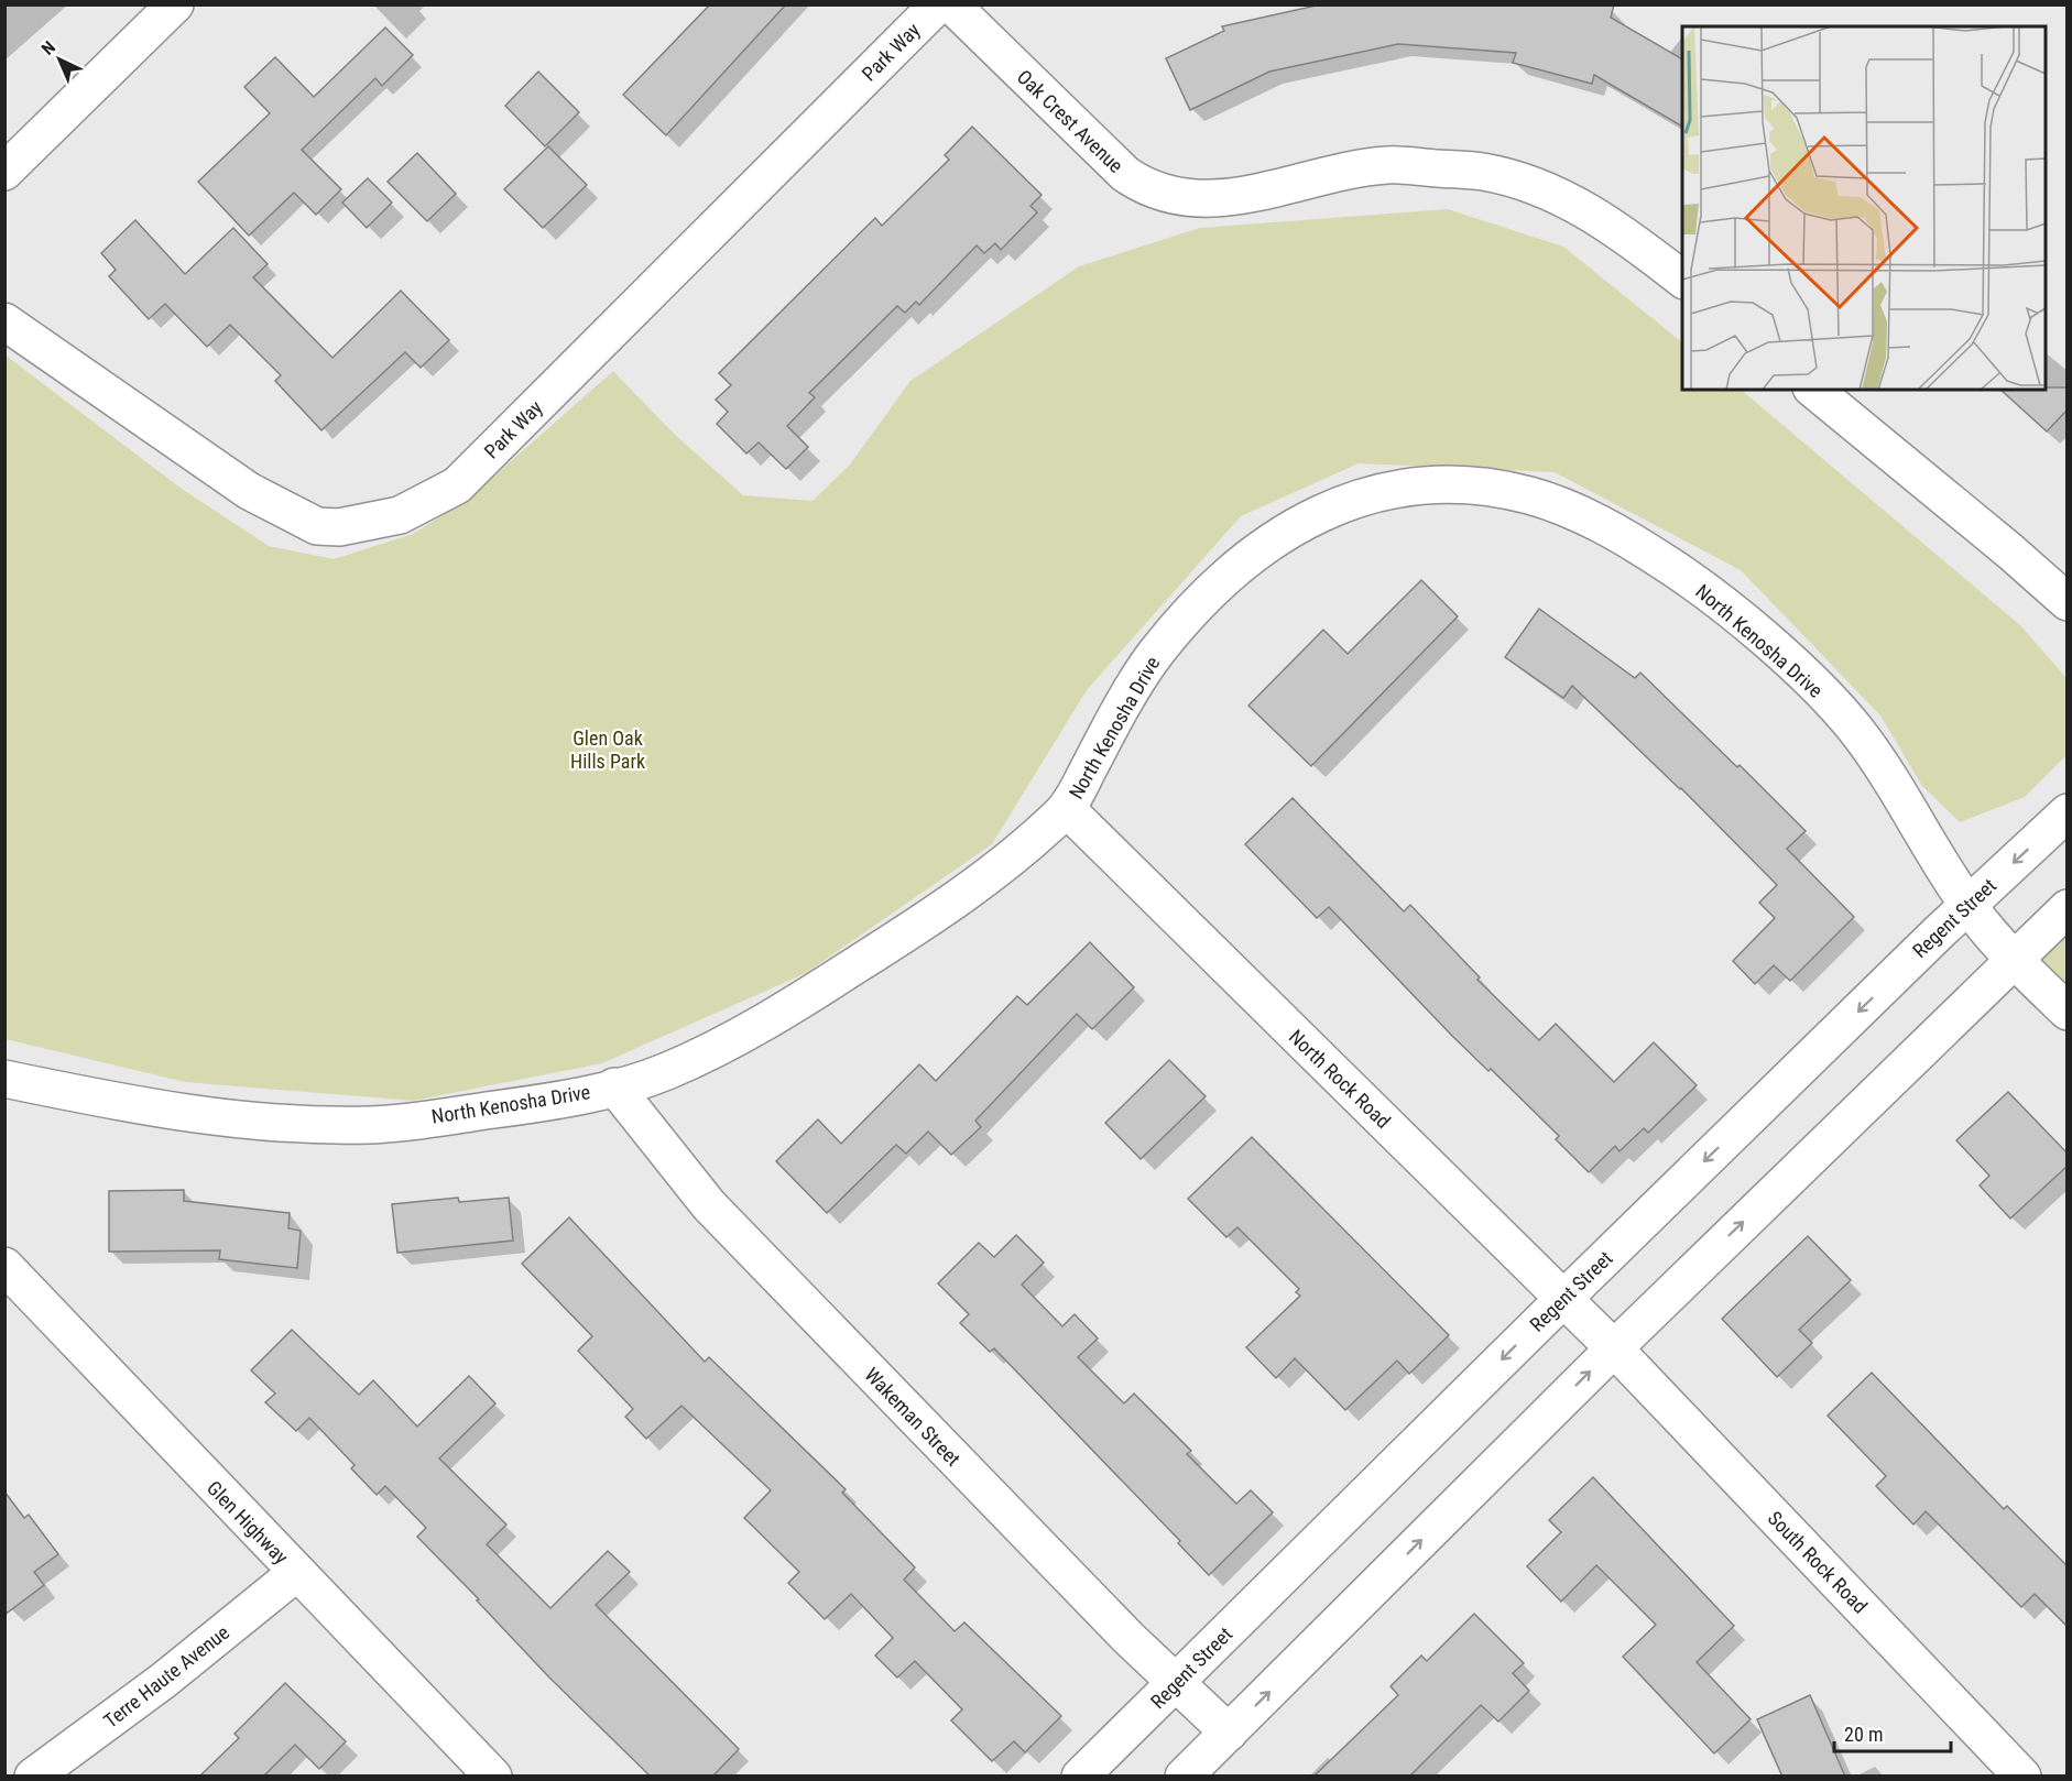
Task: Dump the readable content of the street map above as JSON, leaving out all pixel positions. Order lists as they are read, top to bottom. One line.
{"streets":{"street":["Park Way","Oak Crest Avenue","North Kenosha Drive","Regent Street","North Rock Road","Wakeman Street","Glen Highway","South Rock Road","Terre Haute Avenue"]},"crossings":[["North Kenosha Drive","Regent Street"],["North Kenosha Drive","North Rock Road"],["North Kenosha Drive","Wakeman Street"],["Regent Street","North Rock Road"],["Regent Street","Wakeman Street"],["North Rock Road","South Rock Road"],["Glen Highway","Terre Haute Avenue"]],"parks":["Glen Oak Hills Park"],"scale_bar":"20 m","north":"top left"}
